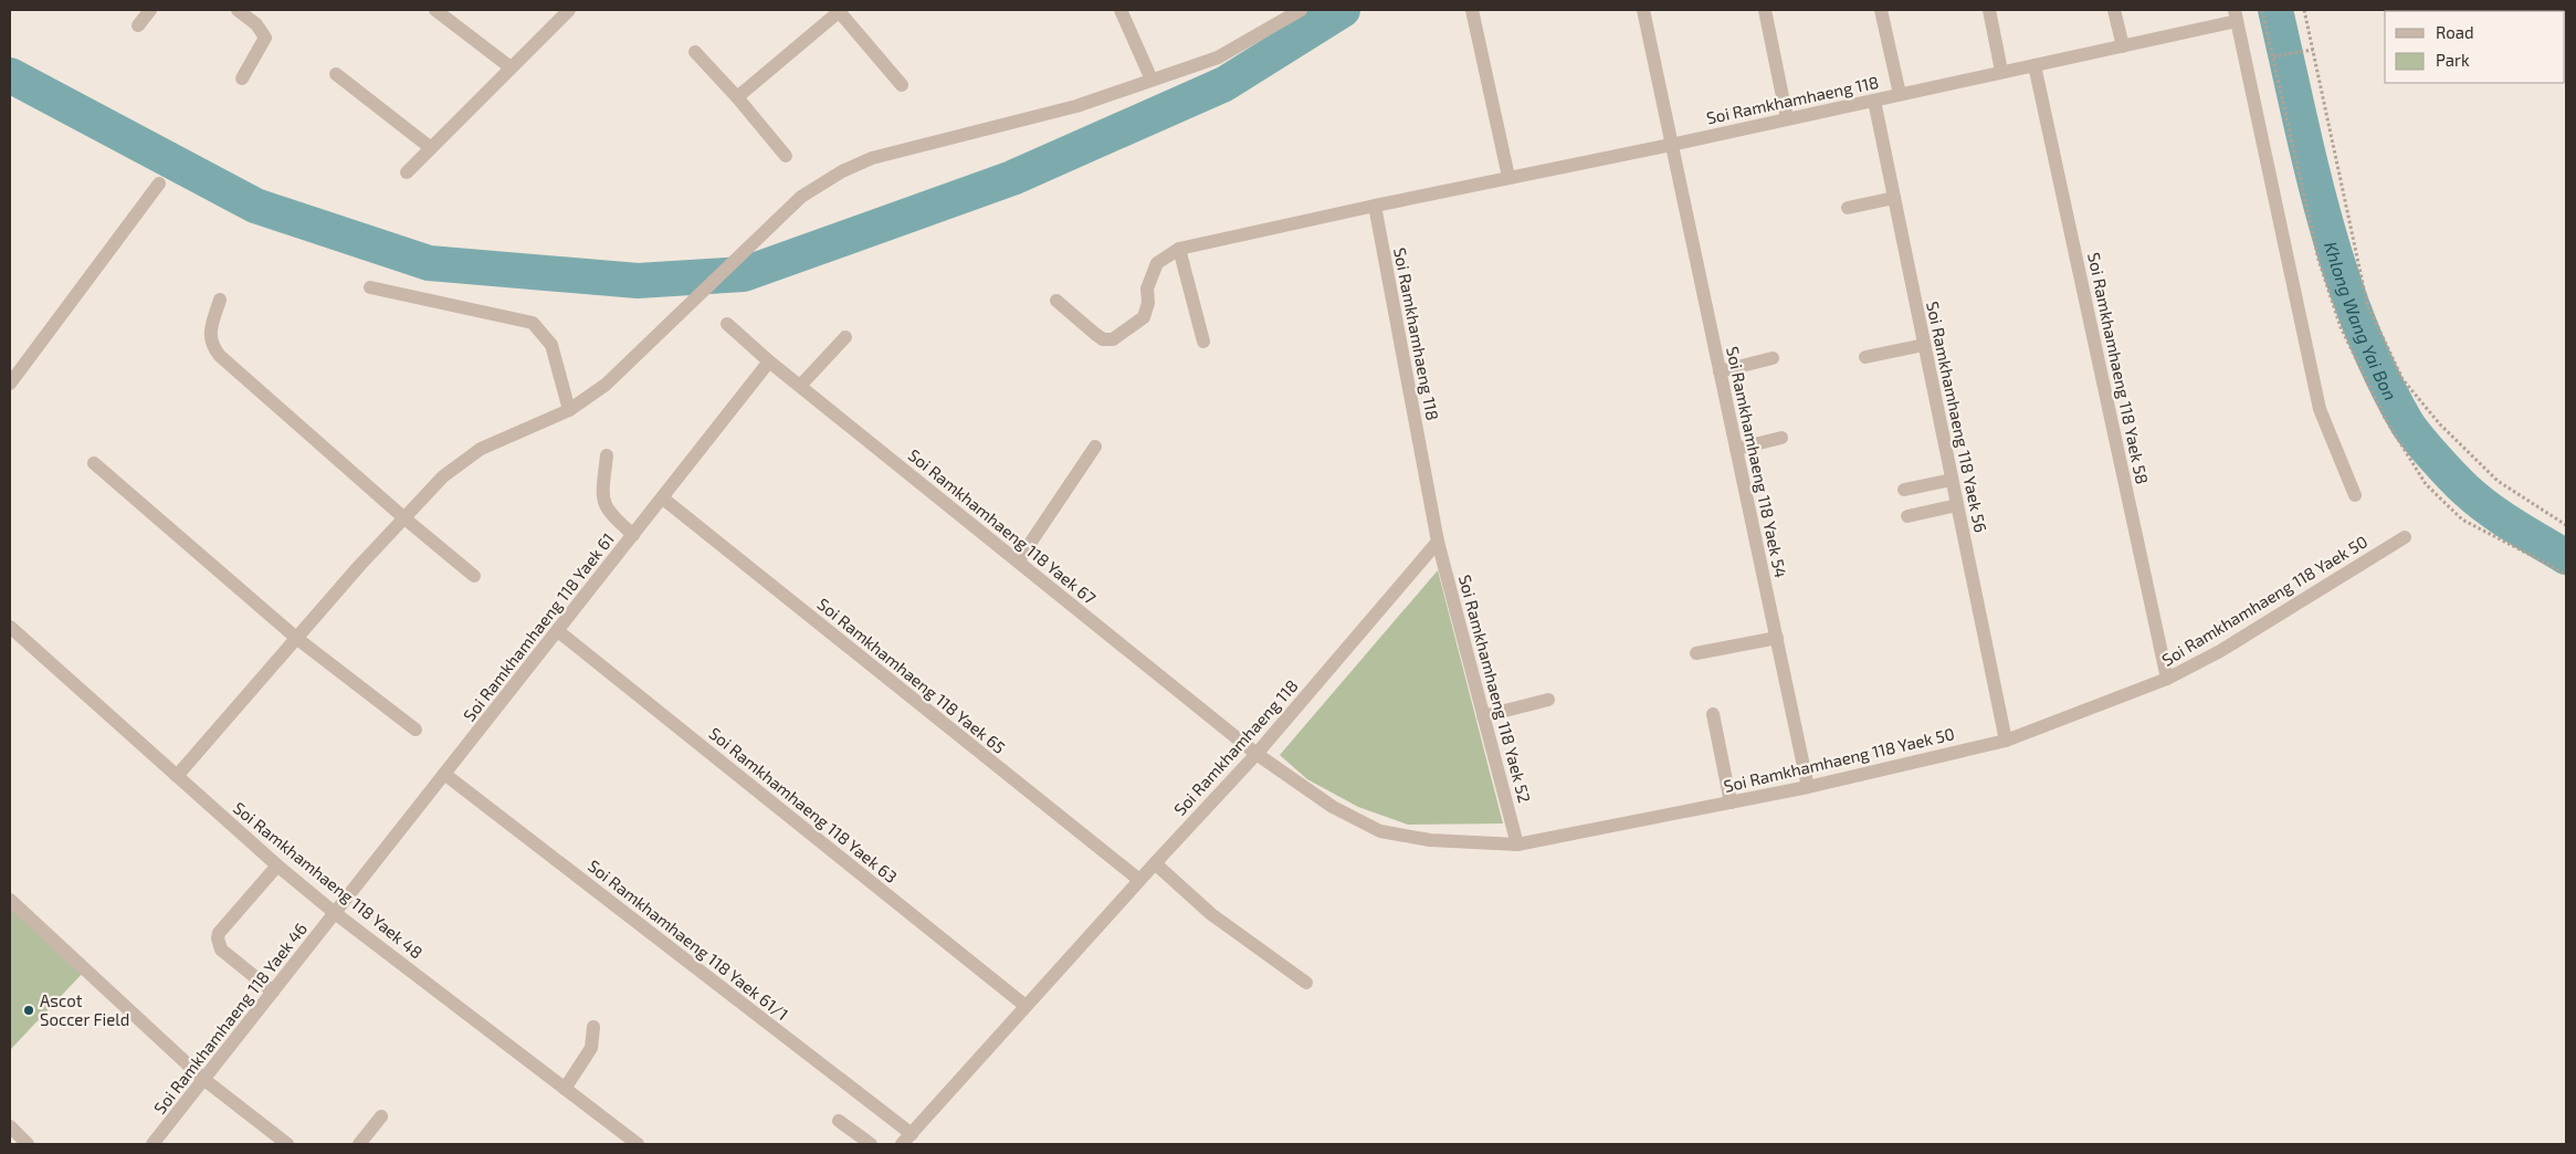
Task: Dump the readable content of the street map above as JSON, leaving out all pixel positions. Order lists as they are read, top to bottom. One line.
{"streets":{"street":["Soi Ramkhamhaeng 118","Soi Ramkhamhaeng 118 Yaek 58","Soi Ramkhamhaeng 118 Yaek 56","Soi Ramkhamhaeng 118 Yaek 54","Soi Ramkhamhaeng 118 Yaek 67","Soi Ramkhamhaeng 118 Yaek 50","Soi Ramkhamhaeng 118 Yaek 61","Soi Ramkhamhaeng 118 Yaek 65","Soi Ramkhamhaeng 118 Yaek 52","Soi Ramkhamhaeng 118 Yaek 63","Soi Ramkhamhaeng 118 Yaek 48","Soi Ramkhamhaeng 118 Yaek 61/1","Soi Ramkhamhaeng 118 Yaek 46"]},"crossings":[["Soi Ramkhamhaeng 118","Soi Ramkhamhaeng 118 Yaek 58"],["Soi Ramkhamhaeng 118","Soi Ramkhamhaeng 118 Yaek 56"],["Soi Ramkhamhaeng 118","Soi Ramkhamhaeng 118 Yaek 54"],["Soi Ramkhamhaeng 118","Soi Ramkhamhaeng 118 Yaek 67"],["Soi Ramkhamhaeng 118","Soi Ramkhamhaeng 118 Yaek 50"],["Soi Ramkhamhaeng 118","Soi Ramkhamhaeng 118 Yaek 65"],["Soi Ramkhamhaeng 118","Soi Ramkhamhaeng 118 Yaek 52"],["Soi Ramkhamhaeng 118","Soi Ramkhamhaeng 118 Yaek 63"],["Soi Ramkhamhaeng 118","Soi Ramkhamhaeng 118 Yaek 61/1"],["Soi Ramkhamhaeng 118 Yaek 58","Soi Ramkhamhaeng 118 Yaek 50"],["Soi Ramkhamhaeng 118 Yaek 56","Soi Ramkhamhaeng 118 Yaek 50"],["Soi Ramkhamhaeng 118 Yaek 54","Soi Ramkhamhaeng 118 Yaek 50"],["Soi Ramkhamhaeng 118 Yaek 67","Soi Ramkhamhaeng 118 Yaek 50"],["Soi Ramkhamhaeng 118 Yaek 67","Soi Ramkhamhaeng 118 Yaek 61"],["Soi Ramkhamhaeng 118 Yaek 50","Soi Ramkhamhaeng 118 Yaek 52"],["Soi Ramkhamhaeng 118 Yaek 61","Soi Ramkhamhaeng 118 Yaek 65"],["Soi Ramkhamhaeng 118 Yaek 61","Soi Ramkhamhaeng 118 Yaek 63"],["Soi Ramkhamhaeng 118 Yaek 61","Soi Ramkhamhaeng 118 Yaek 48"],["Soi Ramkhamhaeng 118 Yaek 61","Soi Ramkhamhaeng 118 Yaek 61/1"],["Soi Ramkhamhaeng 118 Yaek 61","Soi Ramkhamhaeng 118 Yaek 46"],["Soi Ramkhamhaeng 118 Yaek 48","Soi Ramkhamhaeng 118 Yaek 46"]],"water":["Khlong Wang Yai Bon"],"places":["Ascot Soccer Field"],"legend":["Road","Park"]}
